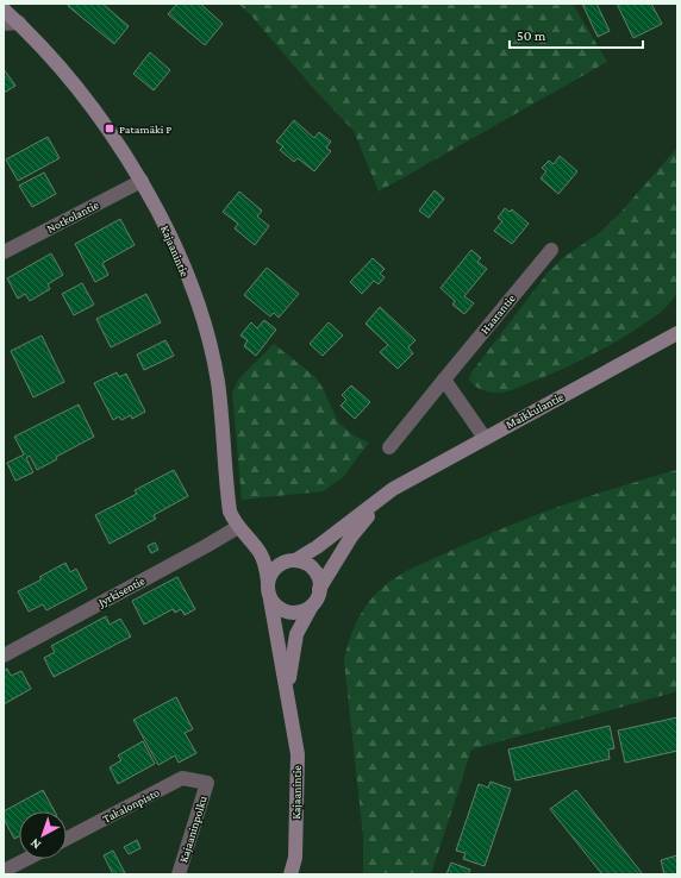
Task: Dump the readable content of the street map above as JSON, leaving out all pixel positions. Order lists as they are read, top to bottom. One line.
{"streets":{"main road":["Kajaanintie","Maikkulantie"],"street":["Notkolantie","Haarantie","Jyrkisentie","Takalonpisto","Kajaaninpolku"]},"crossings":[["Notkolantie","Kajaanintie"],["Kajaanintie","Maikkulantie"],["Kajaanintie","Jyrkisentie"],["Takalonpisto","Kajaaninpolku"]],"places":{"transit":["Patamäki P"]},"scale_bar":"50 m","north":"bottom left"}
